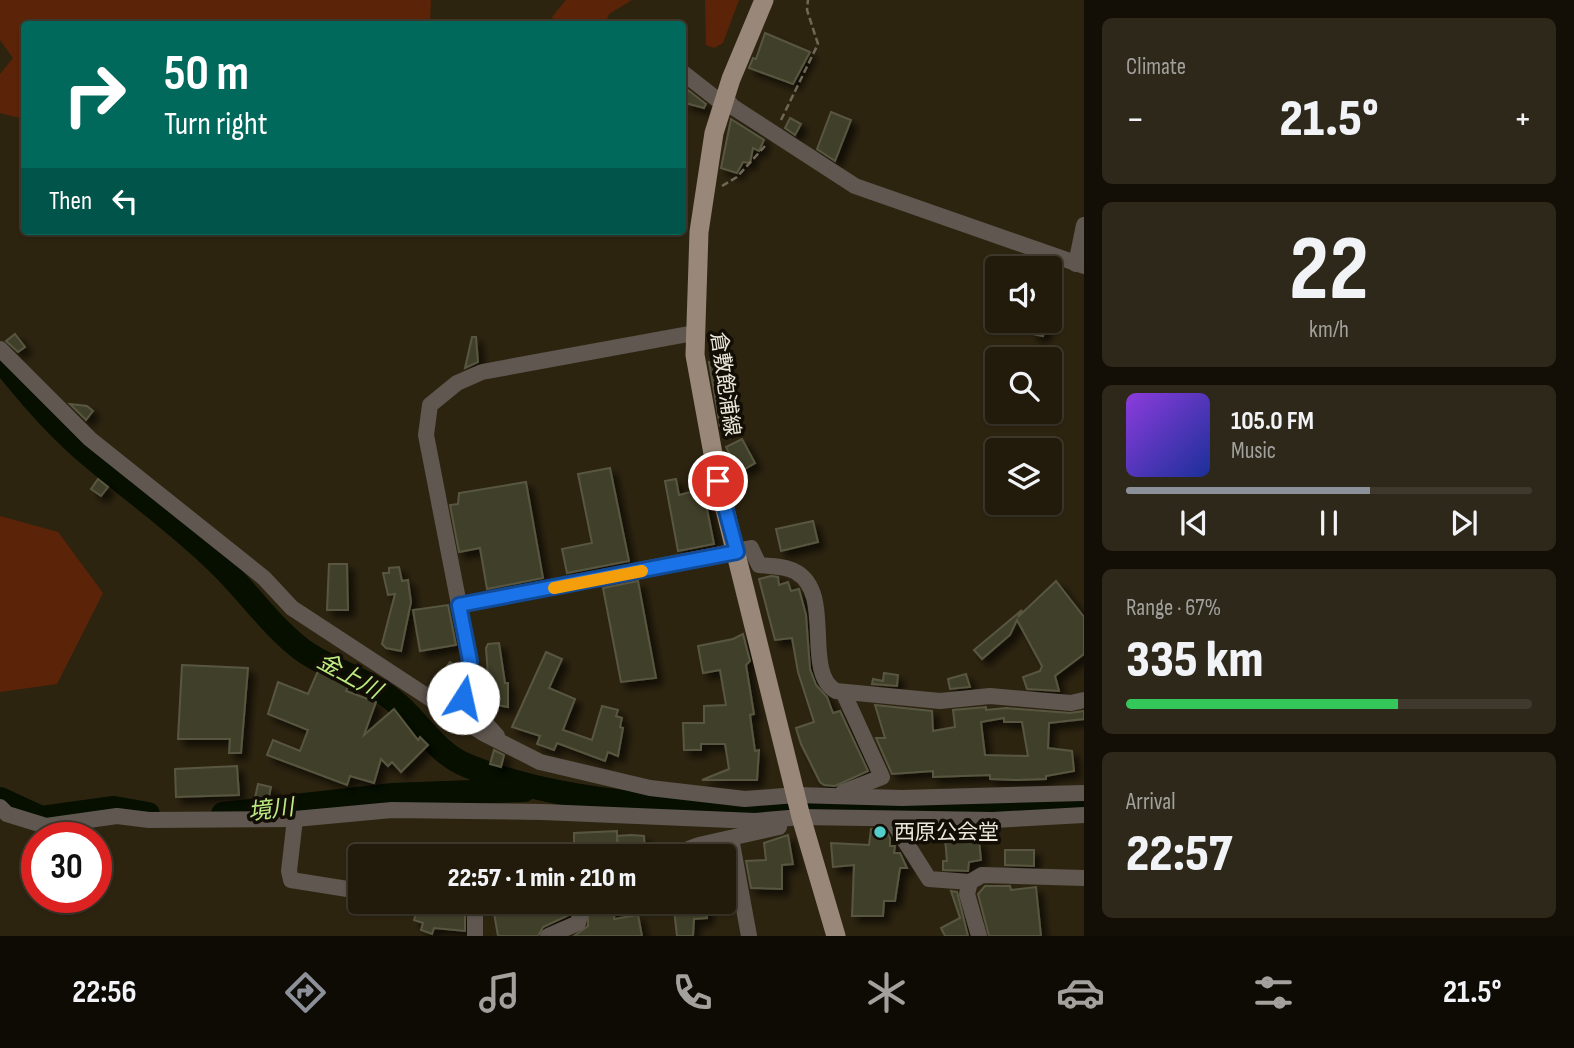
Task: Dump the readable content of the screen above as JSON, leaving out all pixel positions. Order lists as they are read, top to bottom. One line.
{"streets":{"main road":["倉敷飽浦線"]},"water":["金上川","境川"],"places":["西原公会堂"],"page":{"tile":["Climate",["22","km/h"],["Range · 67%","335 km"],["Arrival","22:57"]],"turn":["50 m","Turn right"],"heat":["−","21.5°","+"],"then":"Then","song":["105.0 FM","Music"],"limit":"30","trip":"22:57 · 1 min · 210 m","tabs":["22:56","21.5°"]}}
